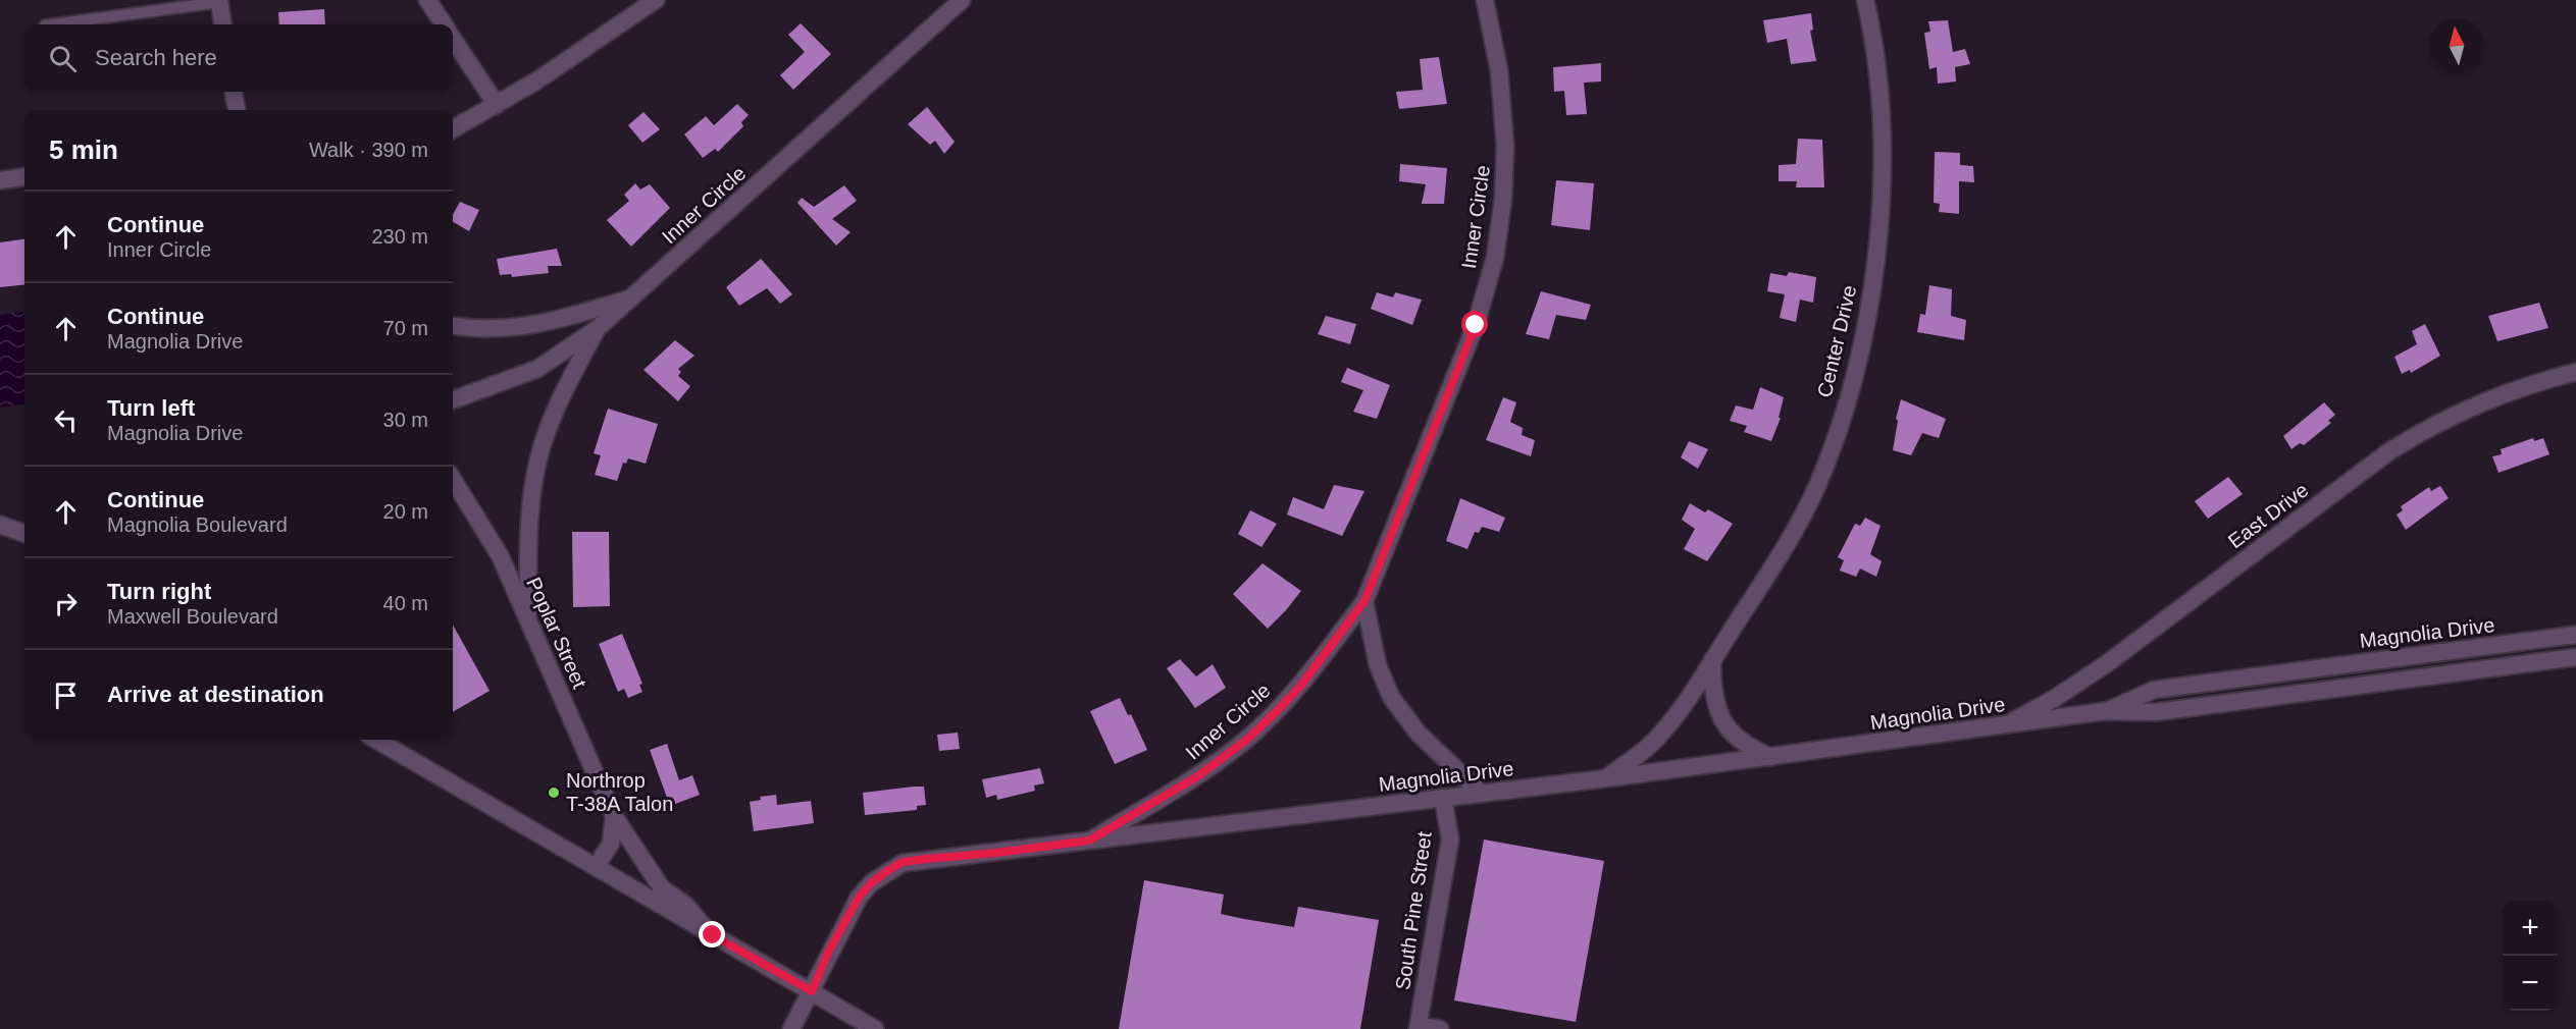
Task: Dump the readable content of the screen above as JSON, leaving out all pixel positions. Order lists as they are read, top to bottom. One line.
{"streets":{"street":["Inner Circle","Center Drive","East Drive","Poplar Street","Magnolia Drive","South Pine Street"]},"crossings":[["Inner Circle","Magnolia Drive"],["Center Drive","Magnolia Drive"],["East Drive","Magnolia Drive"],["Magnolia Drive","South Pine Street"]],"places":["Northrop T-38A Talon"],"north":"top","page":{"search":"Search here","heading":["5 min","Walk · 390 m"],"list":[["Continue","Inner Circle","230 m"],["Continue","Magnolia Drive","70 m"],["Turn left","Magnolia Drive","30 m"],["Continue","Magnolia Boulevard","20 m"],["Turn right","Maxwell Boulevard","40 m"],"Arrive at destination"],"map_buttons":["+","−"]}}
